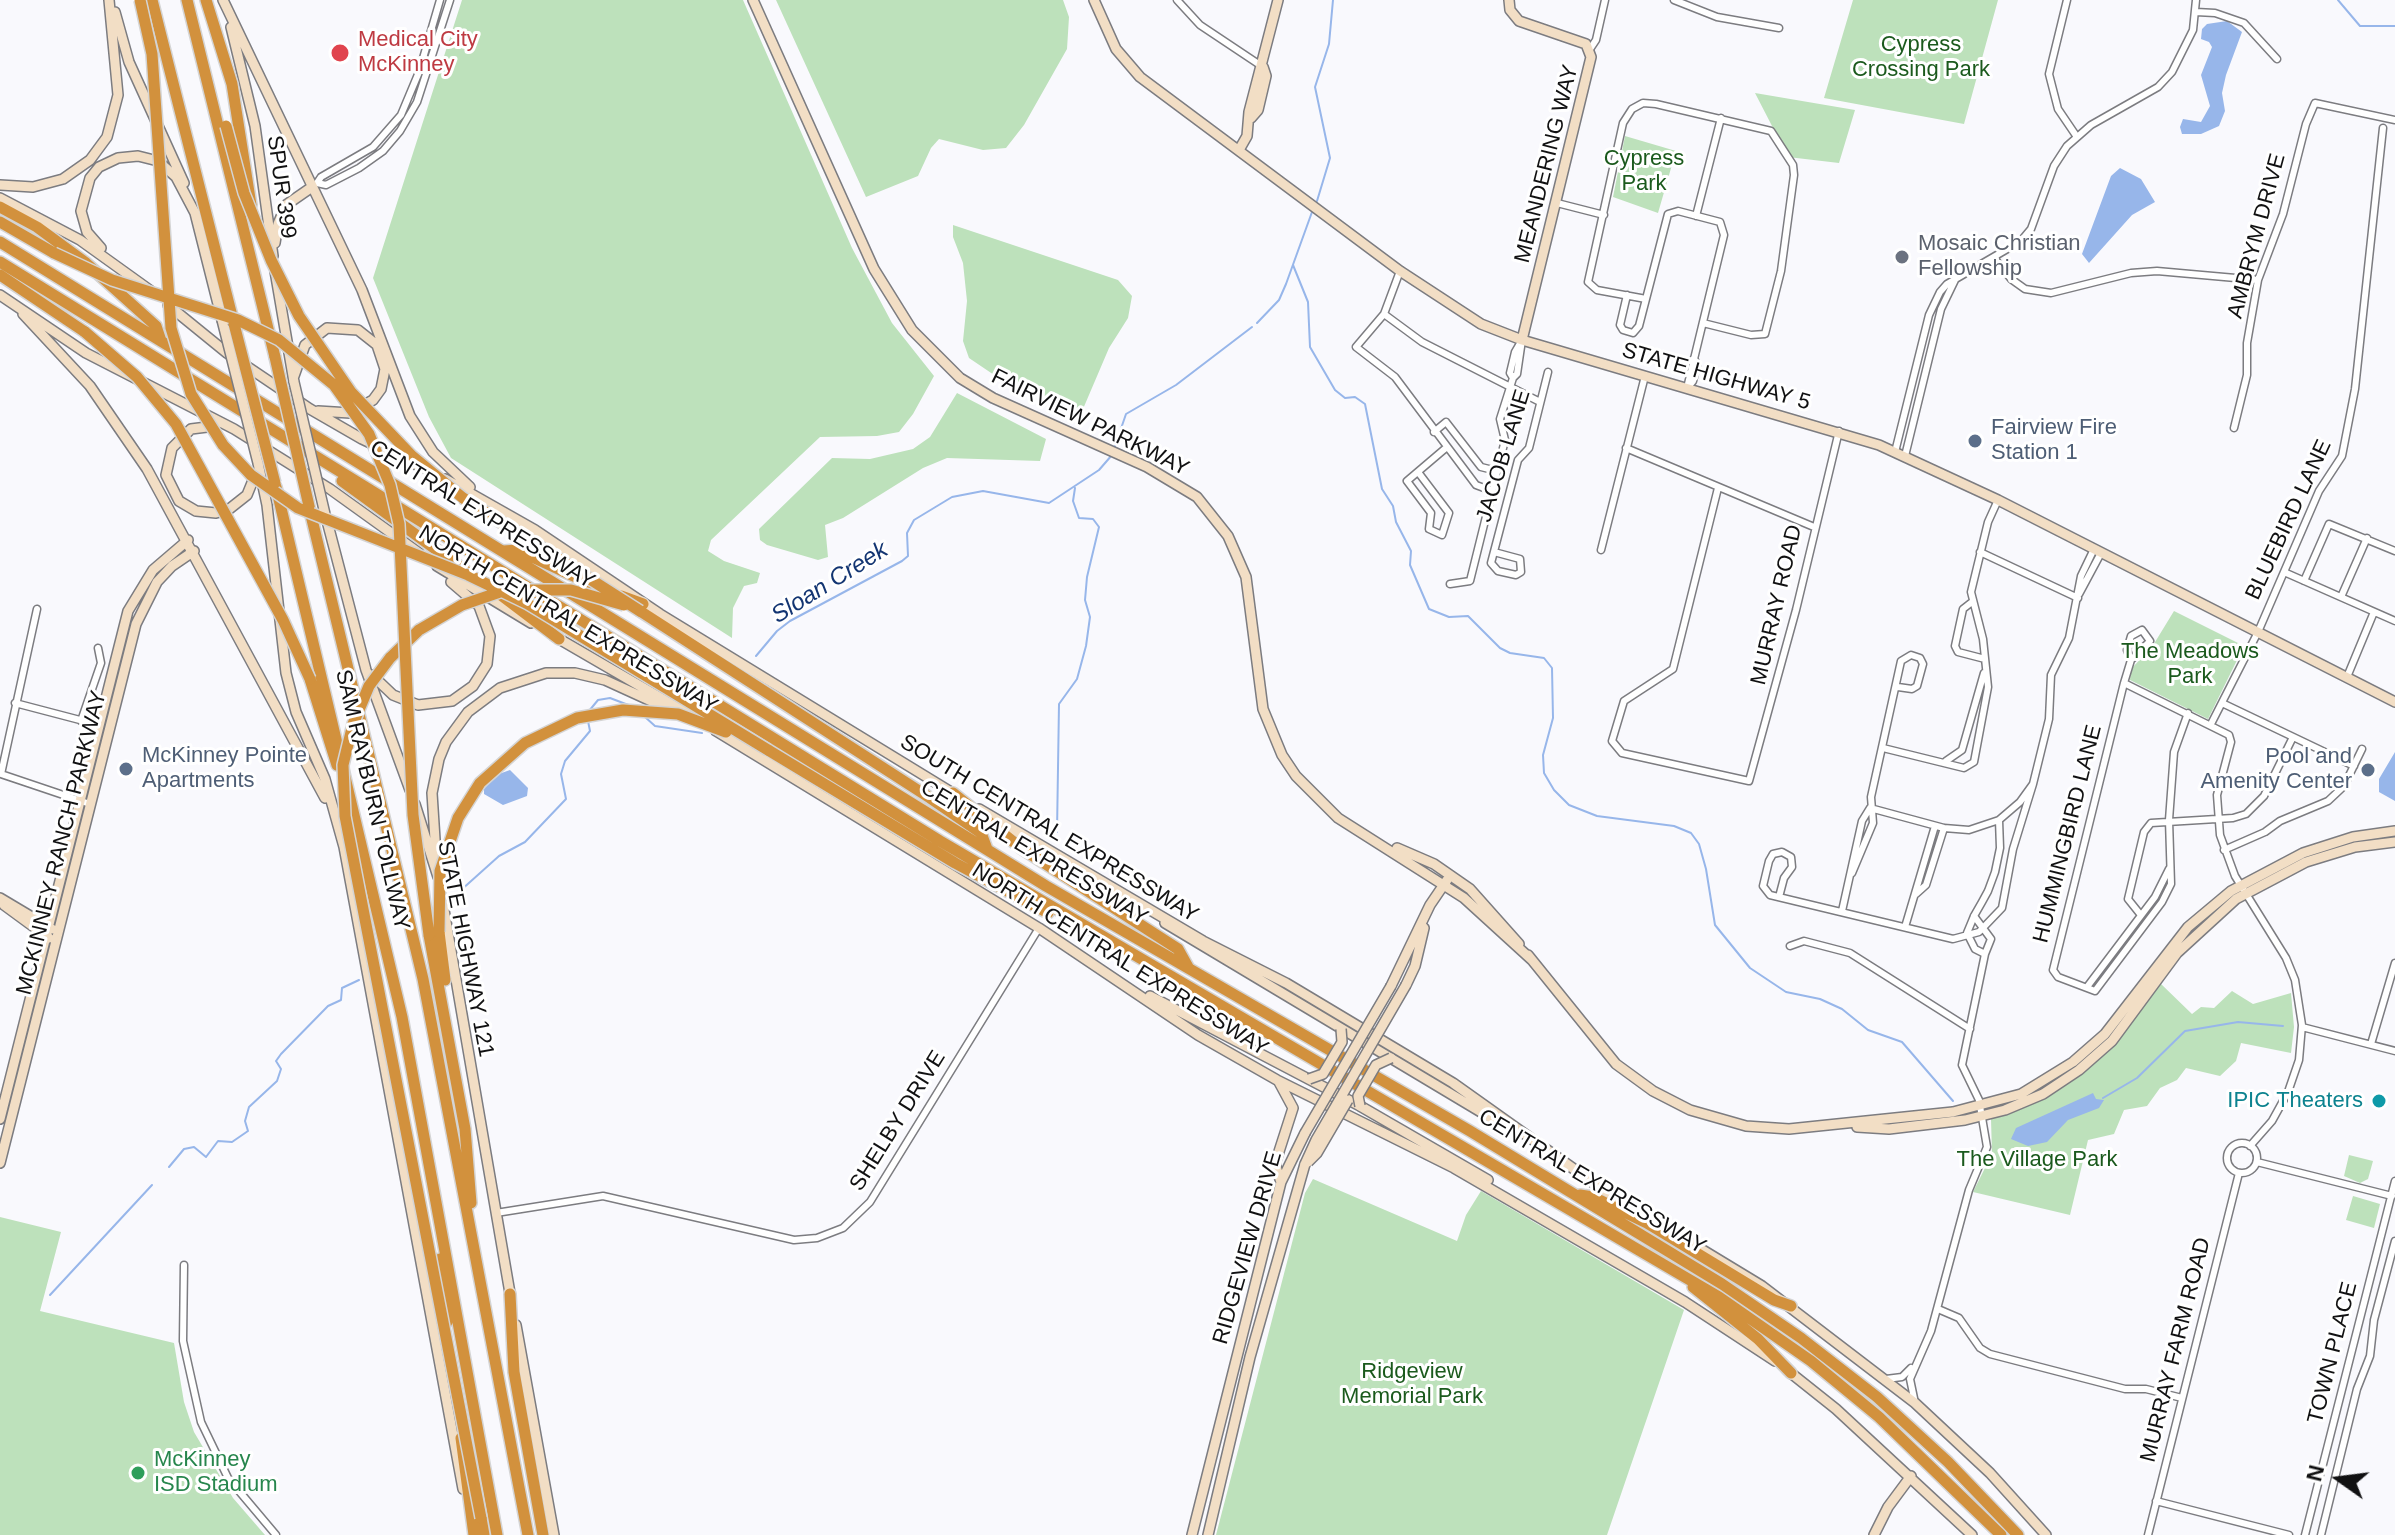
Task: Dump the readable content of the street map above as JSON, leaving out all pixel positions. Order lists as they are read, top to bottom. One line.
{"streets":{"highway":["CENTRAL EXPRESSWAY","SAM RAYBURN TOLLWAY"],"main road":["MEANDERING WAY","SPUR 399","STATE HIGHWAY 5","FAIRVIEW PARKWAY","NORTH CENTRAL EXPRESSWAY","SOUTH CENTRAL EXPRESSWAY","MCKINNEY RANCH PARKWAY","STATE HIGHWAY 121","RIDGEVIEW DRIVE"],"street":["AMBRYM DRIVE","JACOB LANE","BLUEBIRD LANE","MURRAY ROAD","HUMMINGBIRD LANE","SHELBY DRIVE","MURRAY FARM ROAD","TOWN PLACE"]},"crossings":[["MEANDERING WAY","STATE HIGHWAY 5"],["SPUR 399","STATE HIGHWAY 121"],["STATE HIGHWAY 5","BLUEBIRD LANE"],["STATE HIGHWAY 5","MURRAY ROAD"],["FAIRVIEW PARKWAY","RIDGEVIEW DRIVE"],["NORTH CENTRAL EXPRESSWAY","SHELBY DRIVE"],["STATE HIGHWAY 121","SHELBY DRIVE"]],"water":["Sloan Creek"],"parks":["Cypress Crossing Park","Cypress Park","The Meadows Park","The Village Park","Ridgeview Memorial Park"],"places":["Medical City McKinney","Mosaic Christian Fellowship","Fairview Fire Station 1","McKinney Pointe Apartments","Pool and Amenity Center","IPIC Theaters","McKinney ISD Stadium"],"north":"left"}
